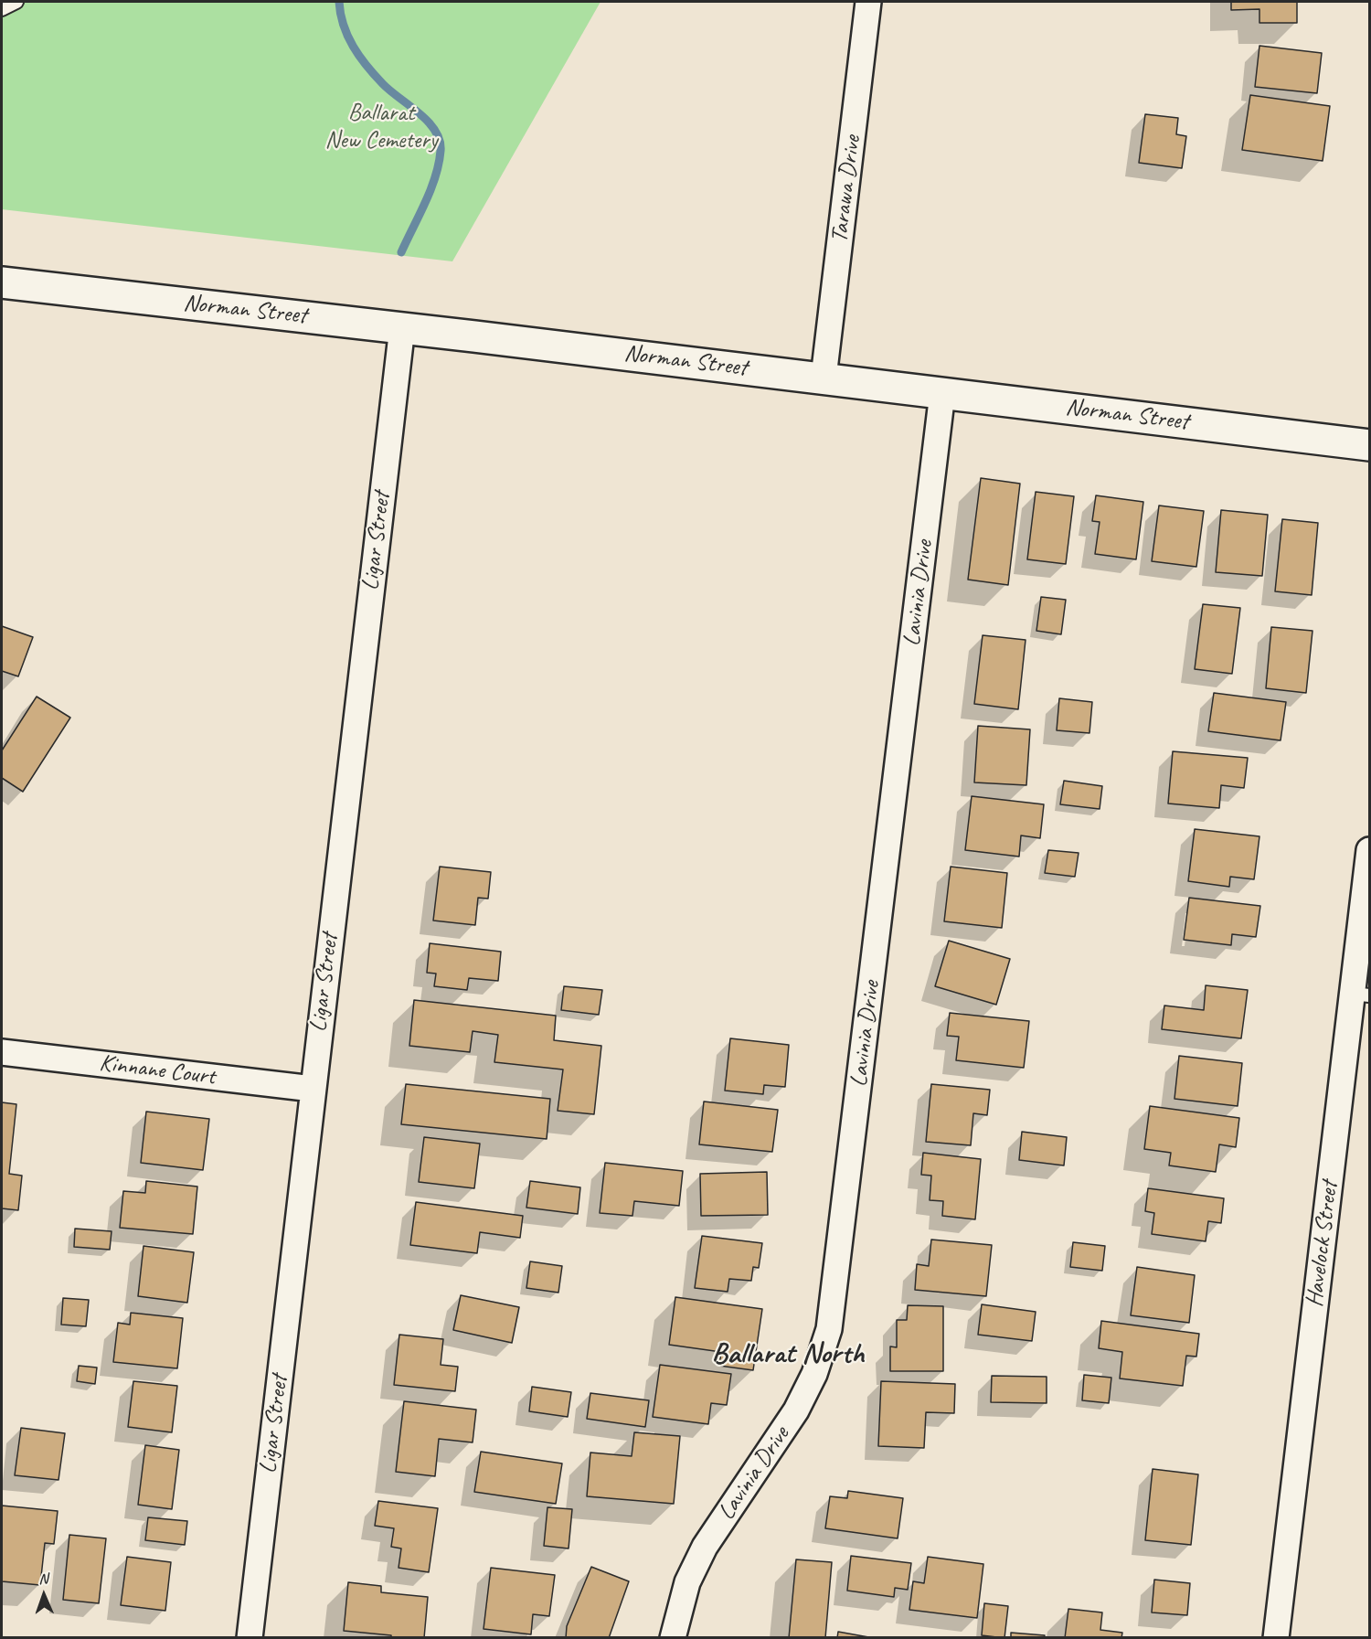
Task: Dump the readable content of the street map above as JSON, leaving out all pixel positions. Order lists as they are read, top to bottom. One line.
{"streets":{"street":["Tarawa Drive","Norman Street","Ligar Street","Lavinia Drive","Kinnane Court","Havelock Street"]},"crossings":[["Tarawa Drive","Norman Street"],["Norman Street","Ligar Street"],["Norman Street","Lavinia Drive"],["Ligar Street","Kinnane Court"]],"districts":["Ballarat North"],"parks":["Ballarat New Cemetery"],"north":"top"}
